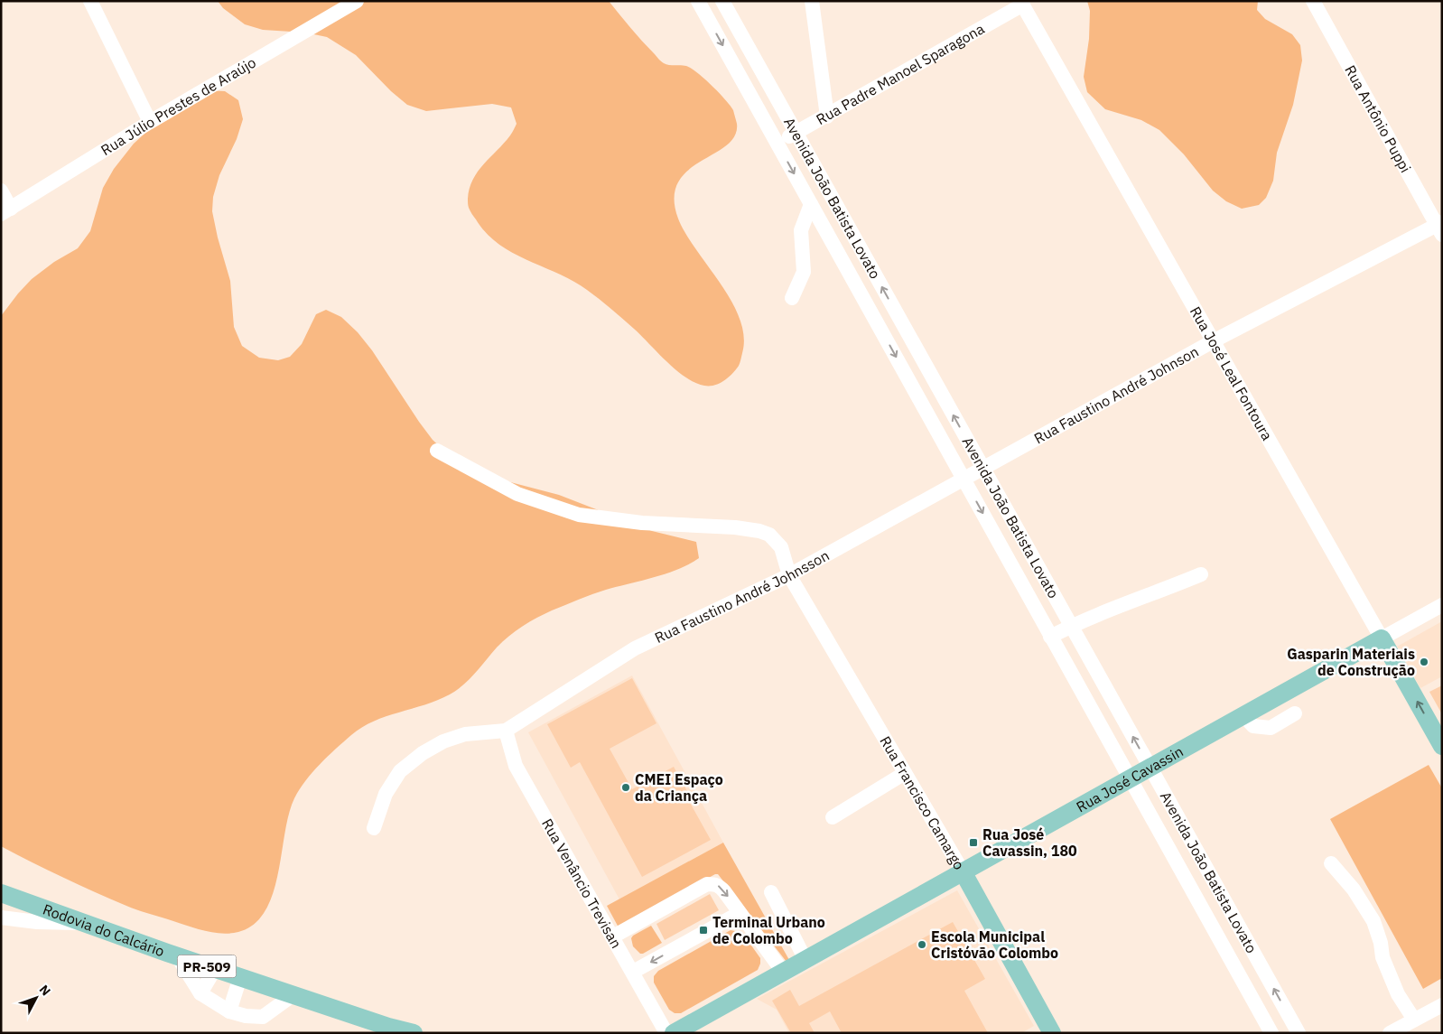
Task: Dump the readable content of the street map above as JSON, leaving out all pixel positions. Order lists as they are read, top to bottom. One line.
{"streets":{"main road":["Rua José Leal Fontoura","Rua José Cavassin","Rua Francisco Camargo","Rodovia do Calcário","PR-509"],"street":["Rua Padre Manoel Sparagona","Rua Júlio Prestes de Araújo","Rua Antônio Puppi","Avenida João Batista Lovato","Rua Faustino André Johnson","Rua Faustino André Johnsson","Rua Venâncio Trevisan"]},"crossings":[["Rua Padre Manoel Sparagona","Avenida João Batista Lovato"],["Rua Padre Manoel Sparagona","Rua José Leal Fontoura"],["Rua Antônio Puppi","Rua Faustino André Johnson"],["Avenida João Batista Lovato","Rua Faustino André Johnson"],["Avenida João Batista Lovato","Rua Faustino André Johnsson"],["Avenida João Batista Lovato","Rua José Cavassin"],["Rua José Leal Fontoura","Rua Faustino André Johnson"],["Rua José Leal Fontoura","Rua José Cavassin"],["Rua Faustino André Johnson","Rua Faustino André Johnsson"],["Rua Faustino André Johnsson","Rua Francisco Camargo"],["Rua Faustino André Johnsson","Rua Venâncio Trevisan"],["Rua José Cavassin","Rua Francisco Camargo"]],"places":{"other":["Gasparin Materiais de Construção","CMEI Espaço da Criança","Escola Municipal Cristóvão Colombo"],"transit":["Rua José Cavassin, 180","Terminal Urbano de Colombo"]},"north":"top right"}
